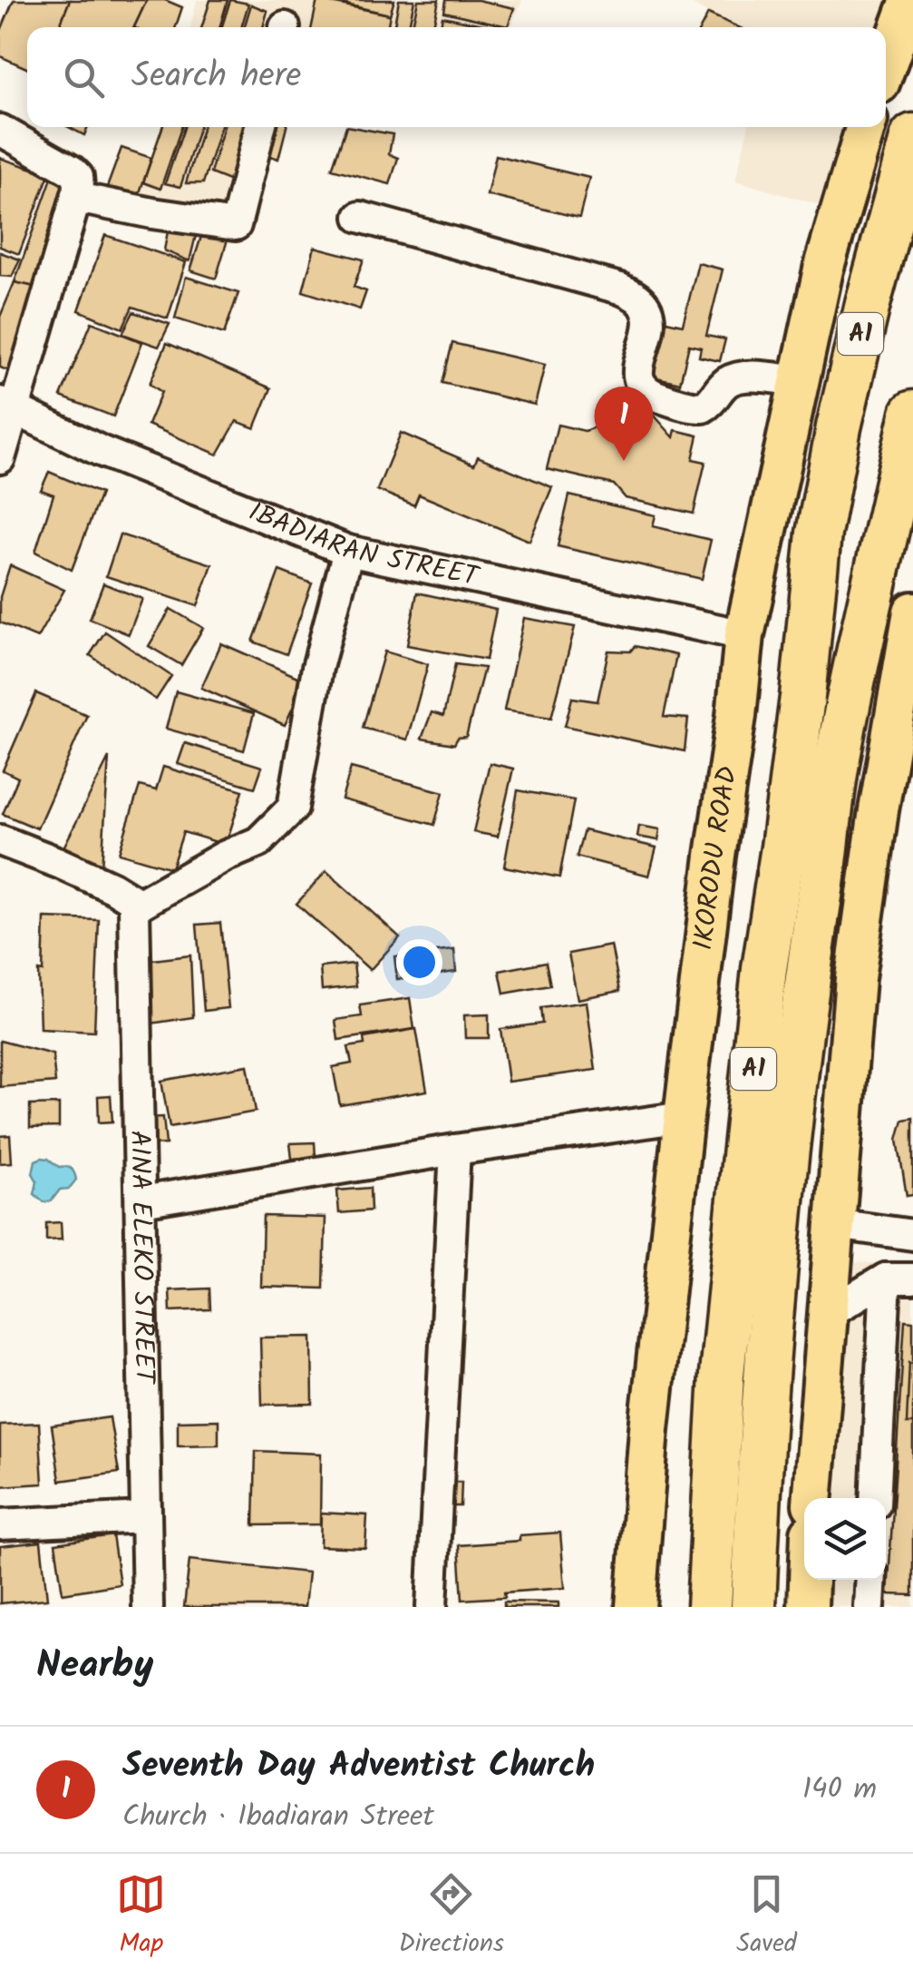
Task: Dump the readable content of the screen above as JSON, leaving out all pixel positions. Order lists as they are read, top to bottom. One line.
{"streets":{"highway":["A1"],"main road":["IKORODU ROAD"],"street":["IBADIARAN STREET","AINA ELEKO STREET"]},"crossings":[["IBADIARAN STREET","IKORODU ROAD"]],"page":{"search":"Search here","pins":"1","heading":"Nearby","list":[{"mark":"1","name":"Seventh Day Adventist Church","note":"Church · Ibadiaran Street","value":"140 m"}],"nav":["Map","Directions","Saved"]}}
